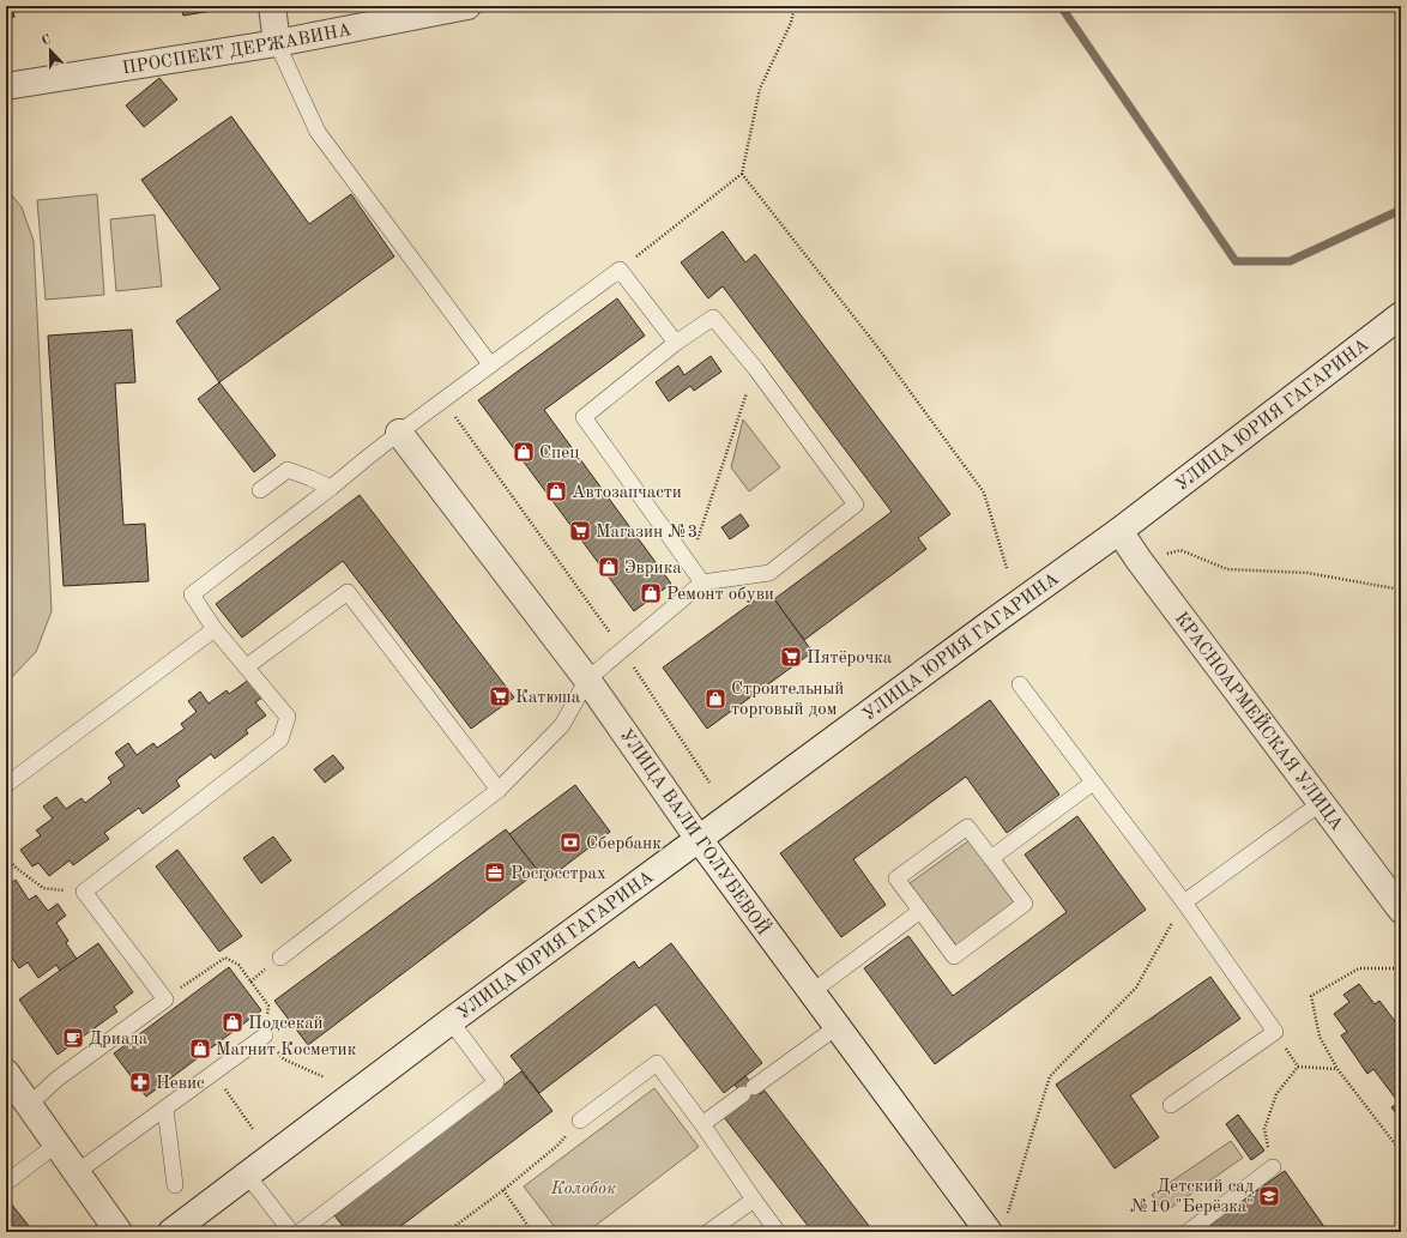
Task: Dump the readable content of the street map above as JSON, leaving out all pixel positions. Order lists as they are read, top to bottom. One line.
{"streets":{"main road":["ПРОСПЕКТ ДЕРЖАВИНА","УЛИЦА ЮРИЯ ГАГАРИНА","КРАСНОАРМЕЙСКАЯ УЛИЦА","УЛИЦА ВАЛИ ГОЛУБЕВОЙ"]},"crossings":[["УЛИЦА ЮРИЯ ГАГАРИНА","КРАСНОАРМЕЙСКАЯ УЛИЦА"],["УЛИЦА ЮРИЯ ГАГАРИНА","УЛИЦА ВАЛИ ГОЛУБЕВОЙ"]],"parks":["Колобок"],"places":{"shop":["Спец","Автозапчасти","Эврика","Ремонт обуви","Строительный торговый дом","Подсекай","Магнит Косметик"],"supermarket":["Магазин №3","Пятёрочка","Катюша"],"bank":["Сбербанк"],"office":["Росгосстрах"],"cafe":["Дриада"],"pharmacy":["Невис"],"school or university":["Детский cад №10 \"Берёзка\""]},"north":"top"}
